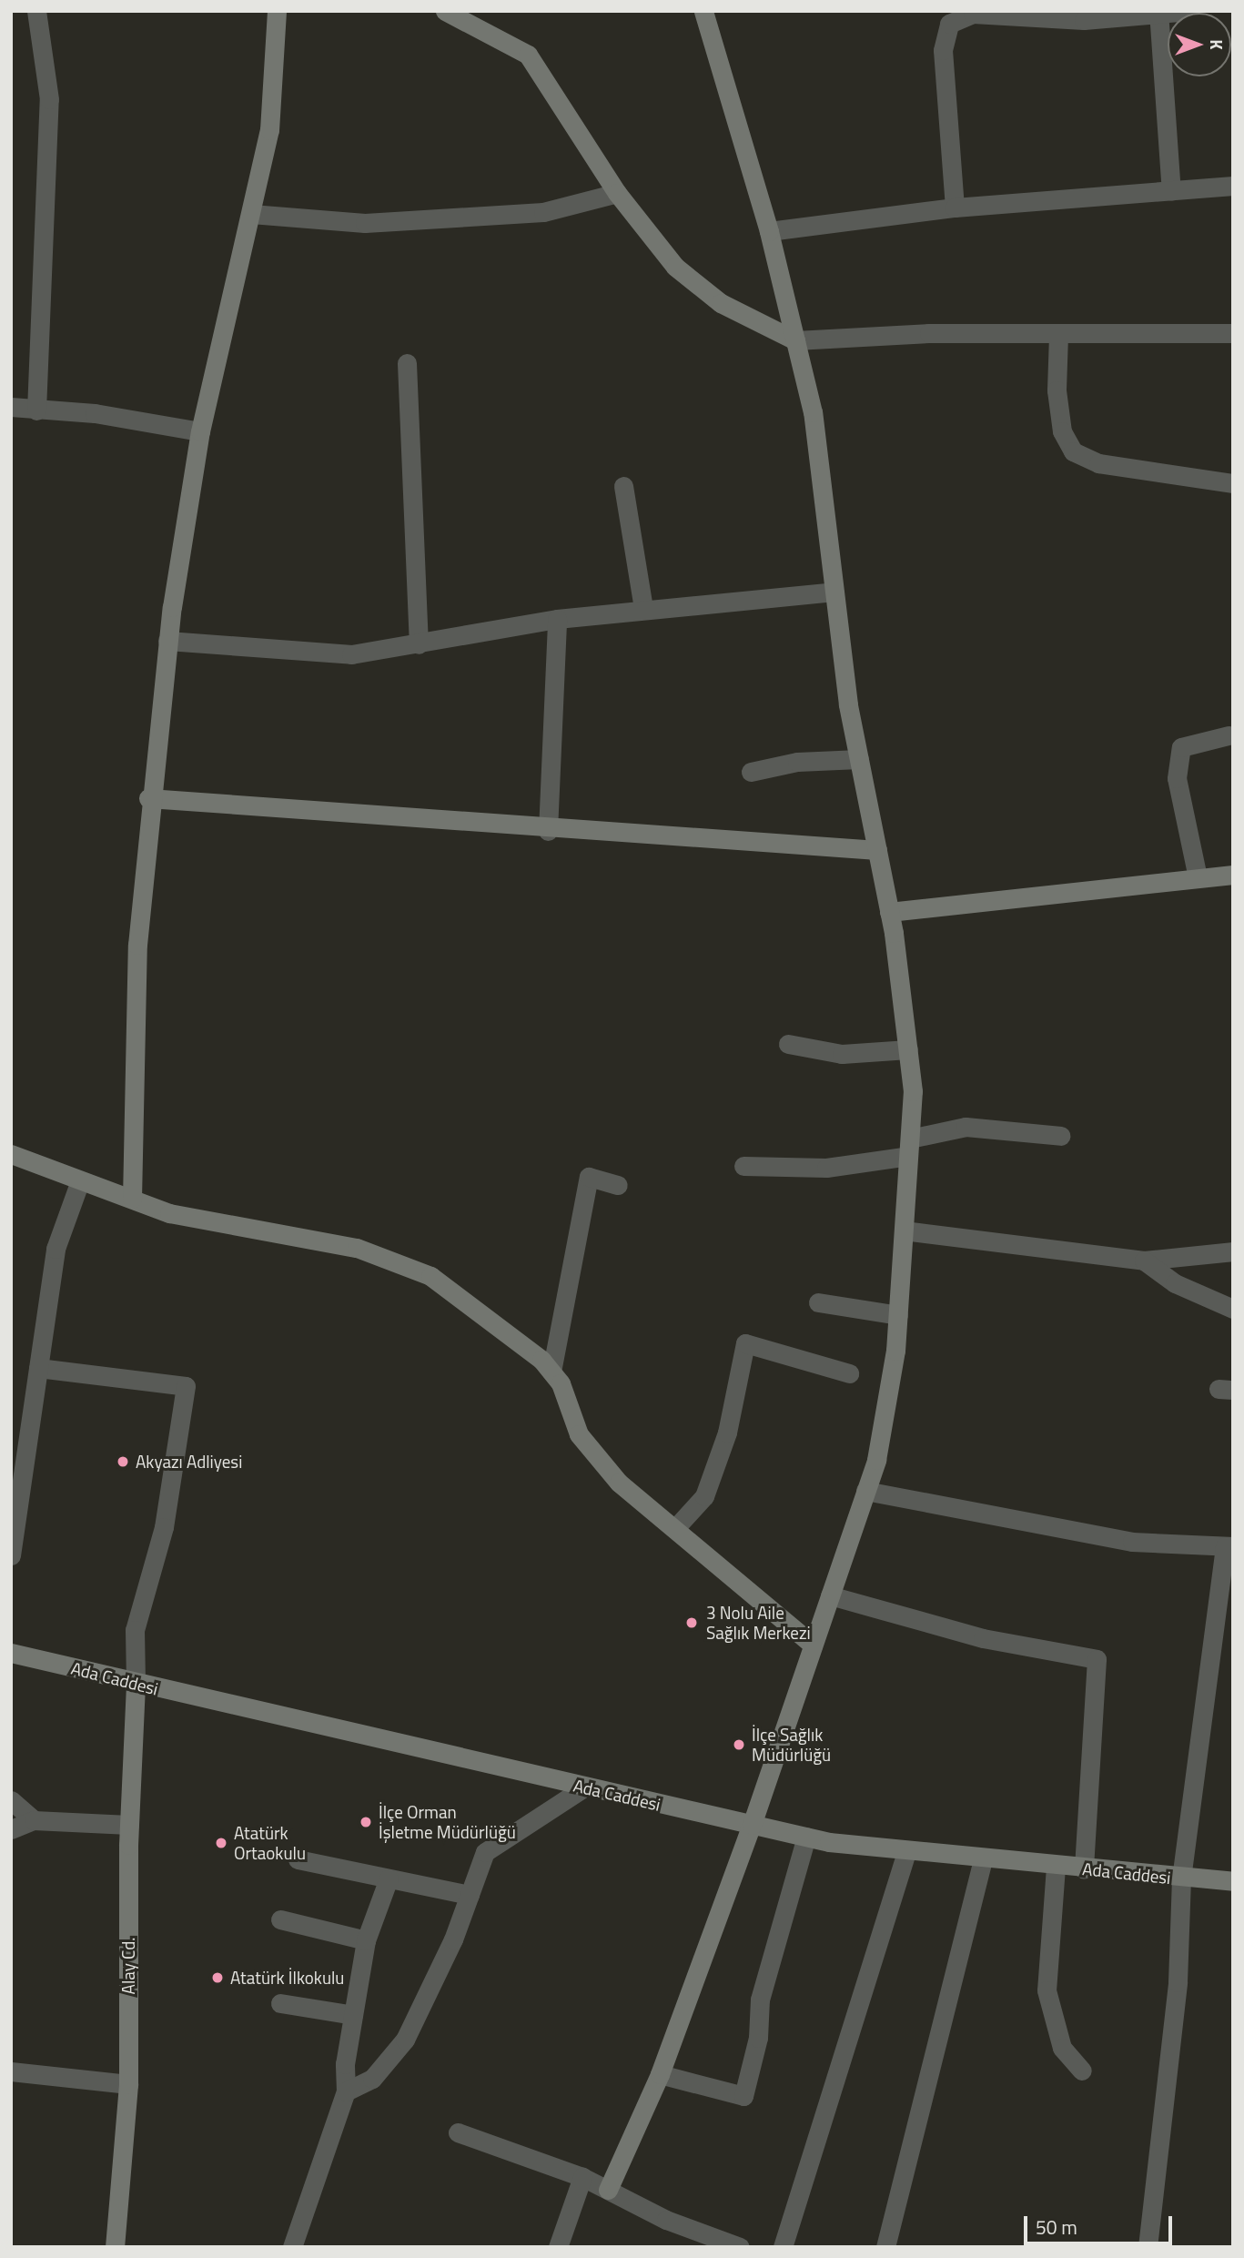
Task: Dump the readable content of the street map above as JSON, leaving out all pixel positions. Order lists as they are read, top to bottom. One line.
{"streets":{"street":["Ada Caddesi","Alay Cd."]},"crossings":[["Ada Caddesi","Alay Cd."]],"places":["Akyazı Adliyesi","3 Nolu Aile Sağlık Merkezi","İlçe Sağlık Müdürlüğü","İlçe Orman İşletme Müdürlüğü","Atatürk Ortaokulu","Atatürk İlkokulu"],"scale_bar":"50 m","north":"right"}
